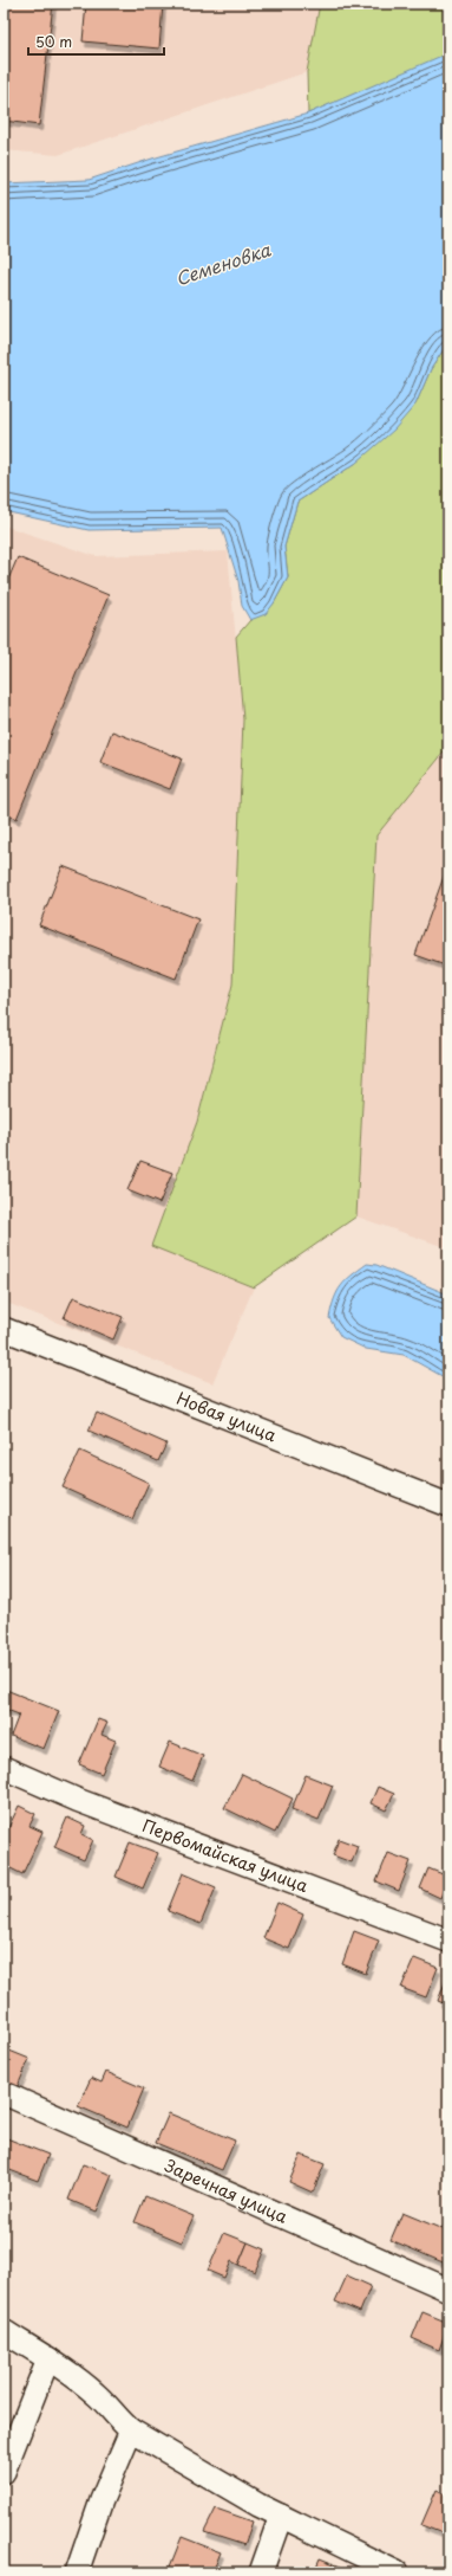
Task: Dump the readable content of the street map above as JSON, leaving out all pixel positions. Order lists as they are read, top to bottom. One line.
{"streets":{"street":["Новая улица","Первомайская улица","Заречная улица"]},"water":["Семеновка"],"scale_bar":"50 m"}
